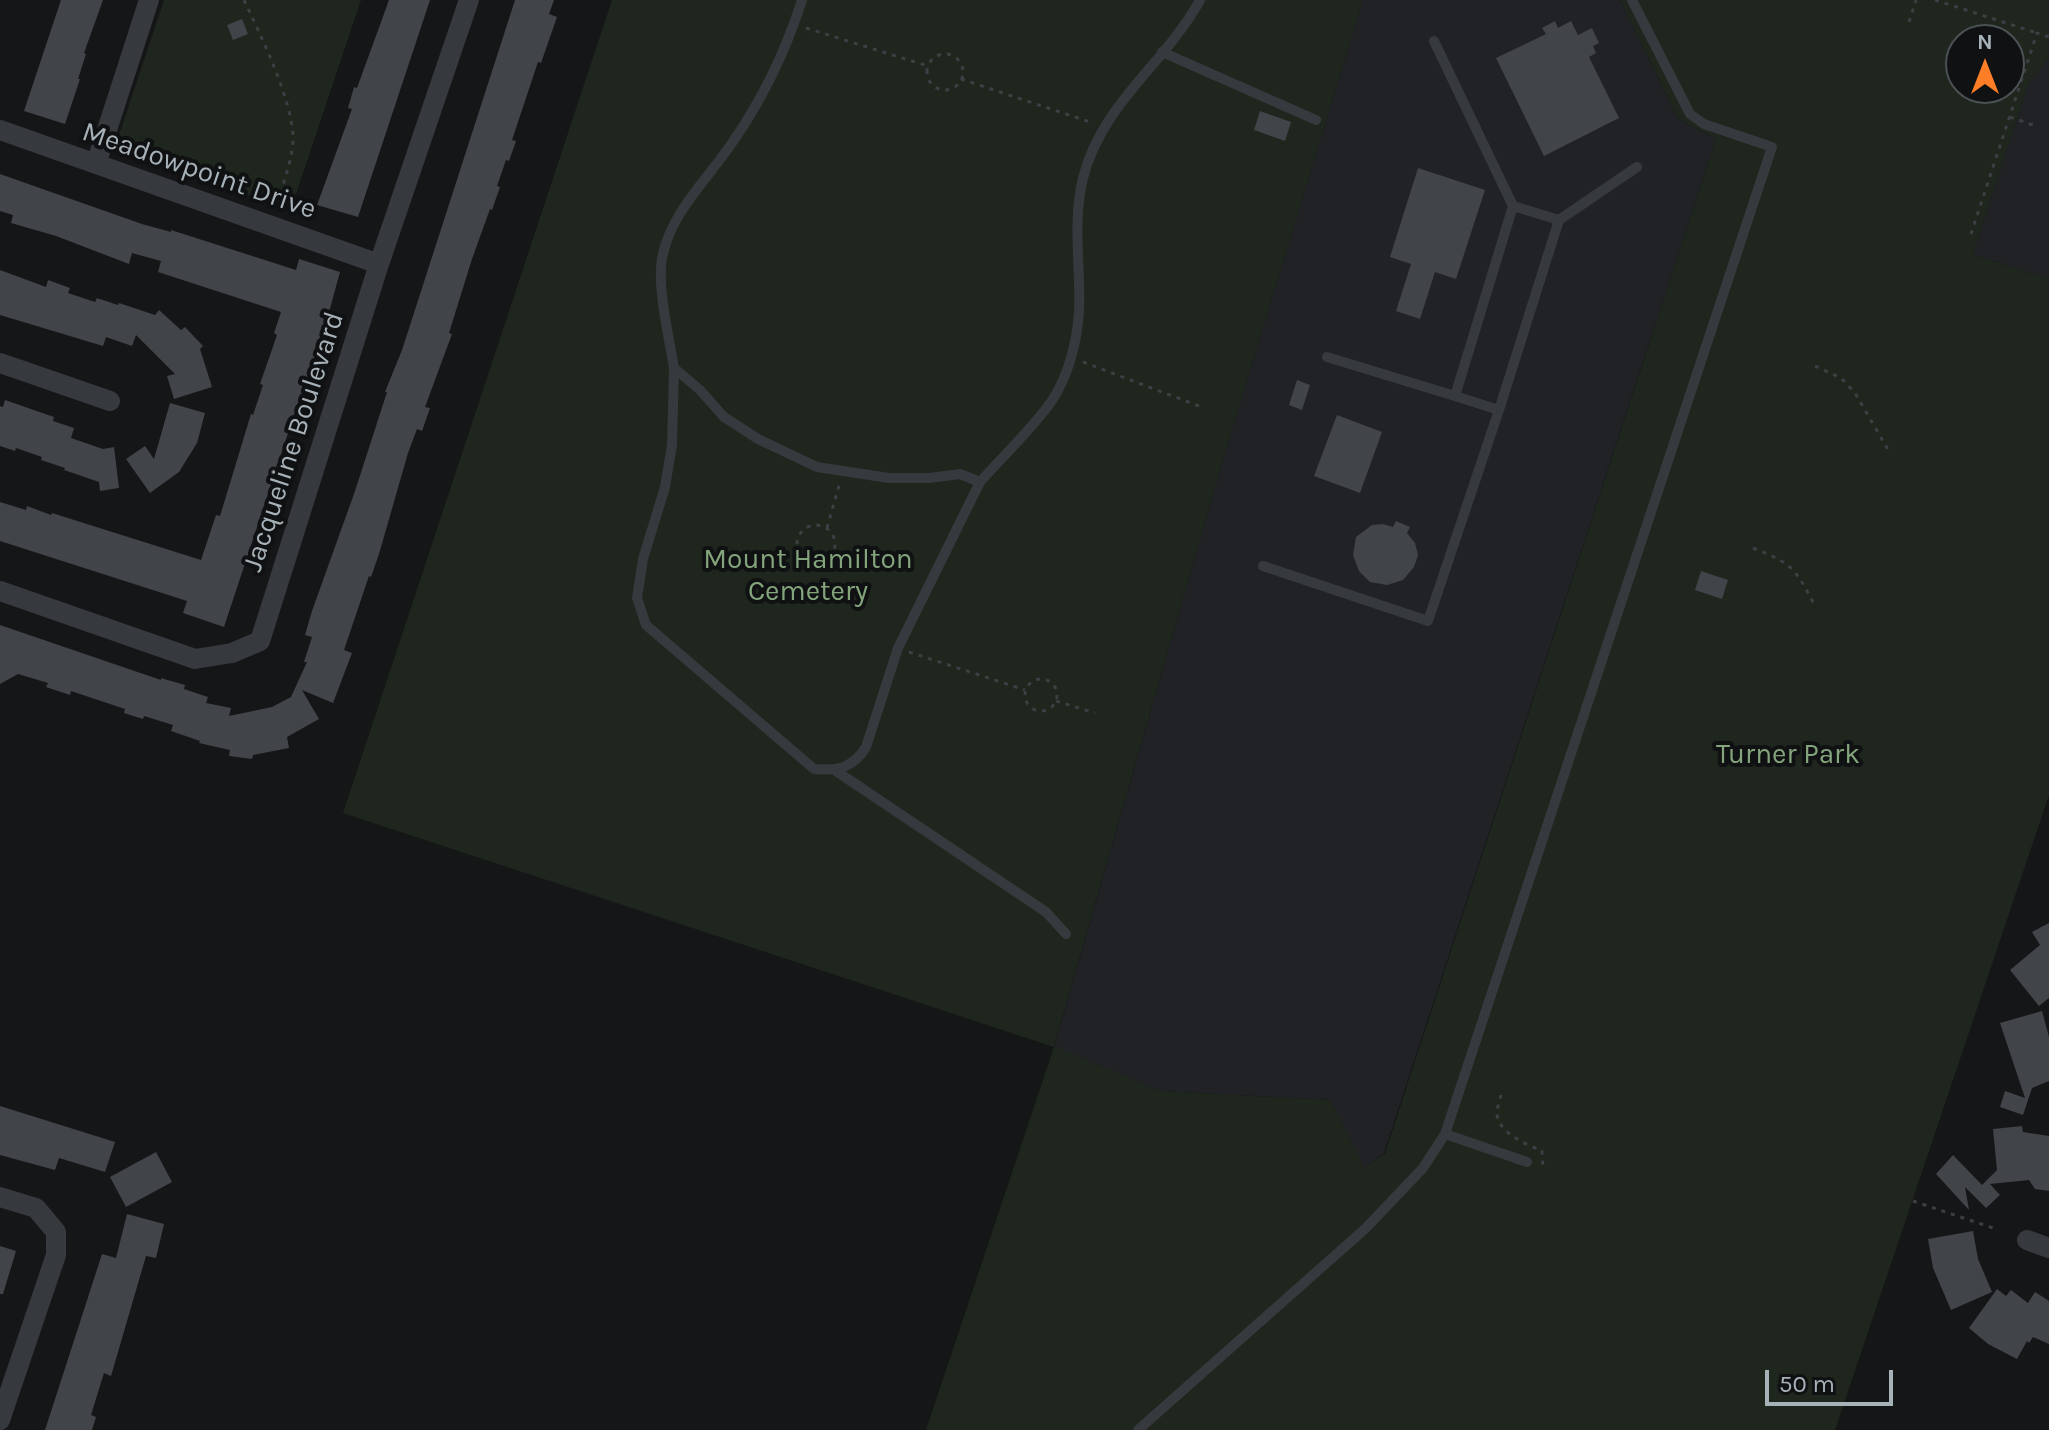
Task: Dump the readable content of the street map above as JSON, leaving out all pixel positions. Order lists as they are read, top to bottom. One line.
{"streets":{"street":["Meadowpoint Drive","Jacqueline Boulevard"]},"crossings":[["Meadowpoint Drive","Jacqueline Boulevard"]],"parks":["Mount Hamilton Cemetery","Turner Park"],"scale_bar":"50 m","north":"top"}
